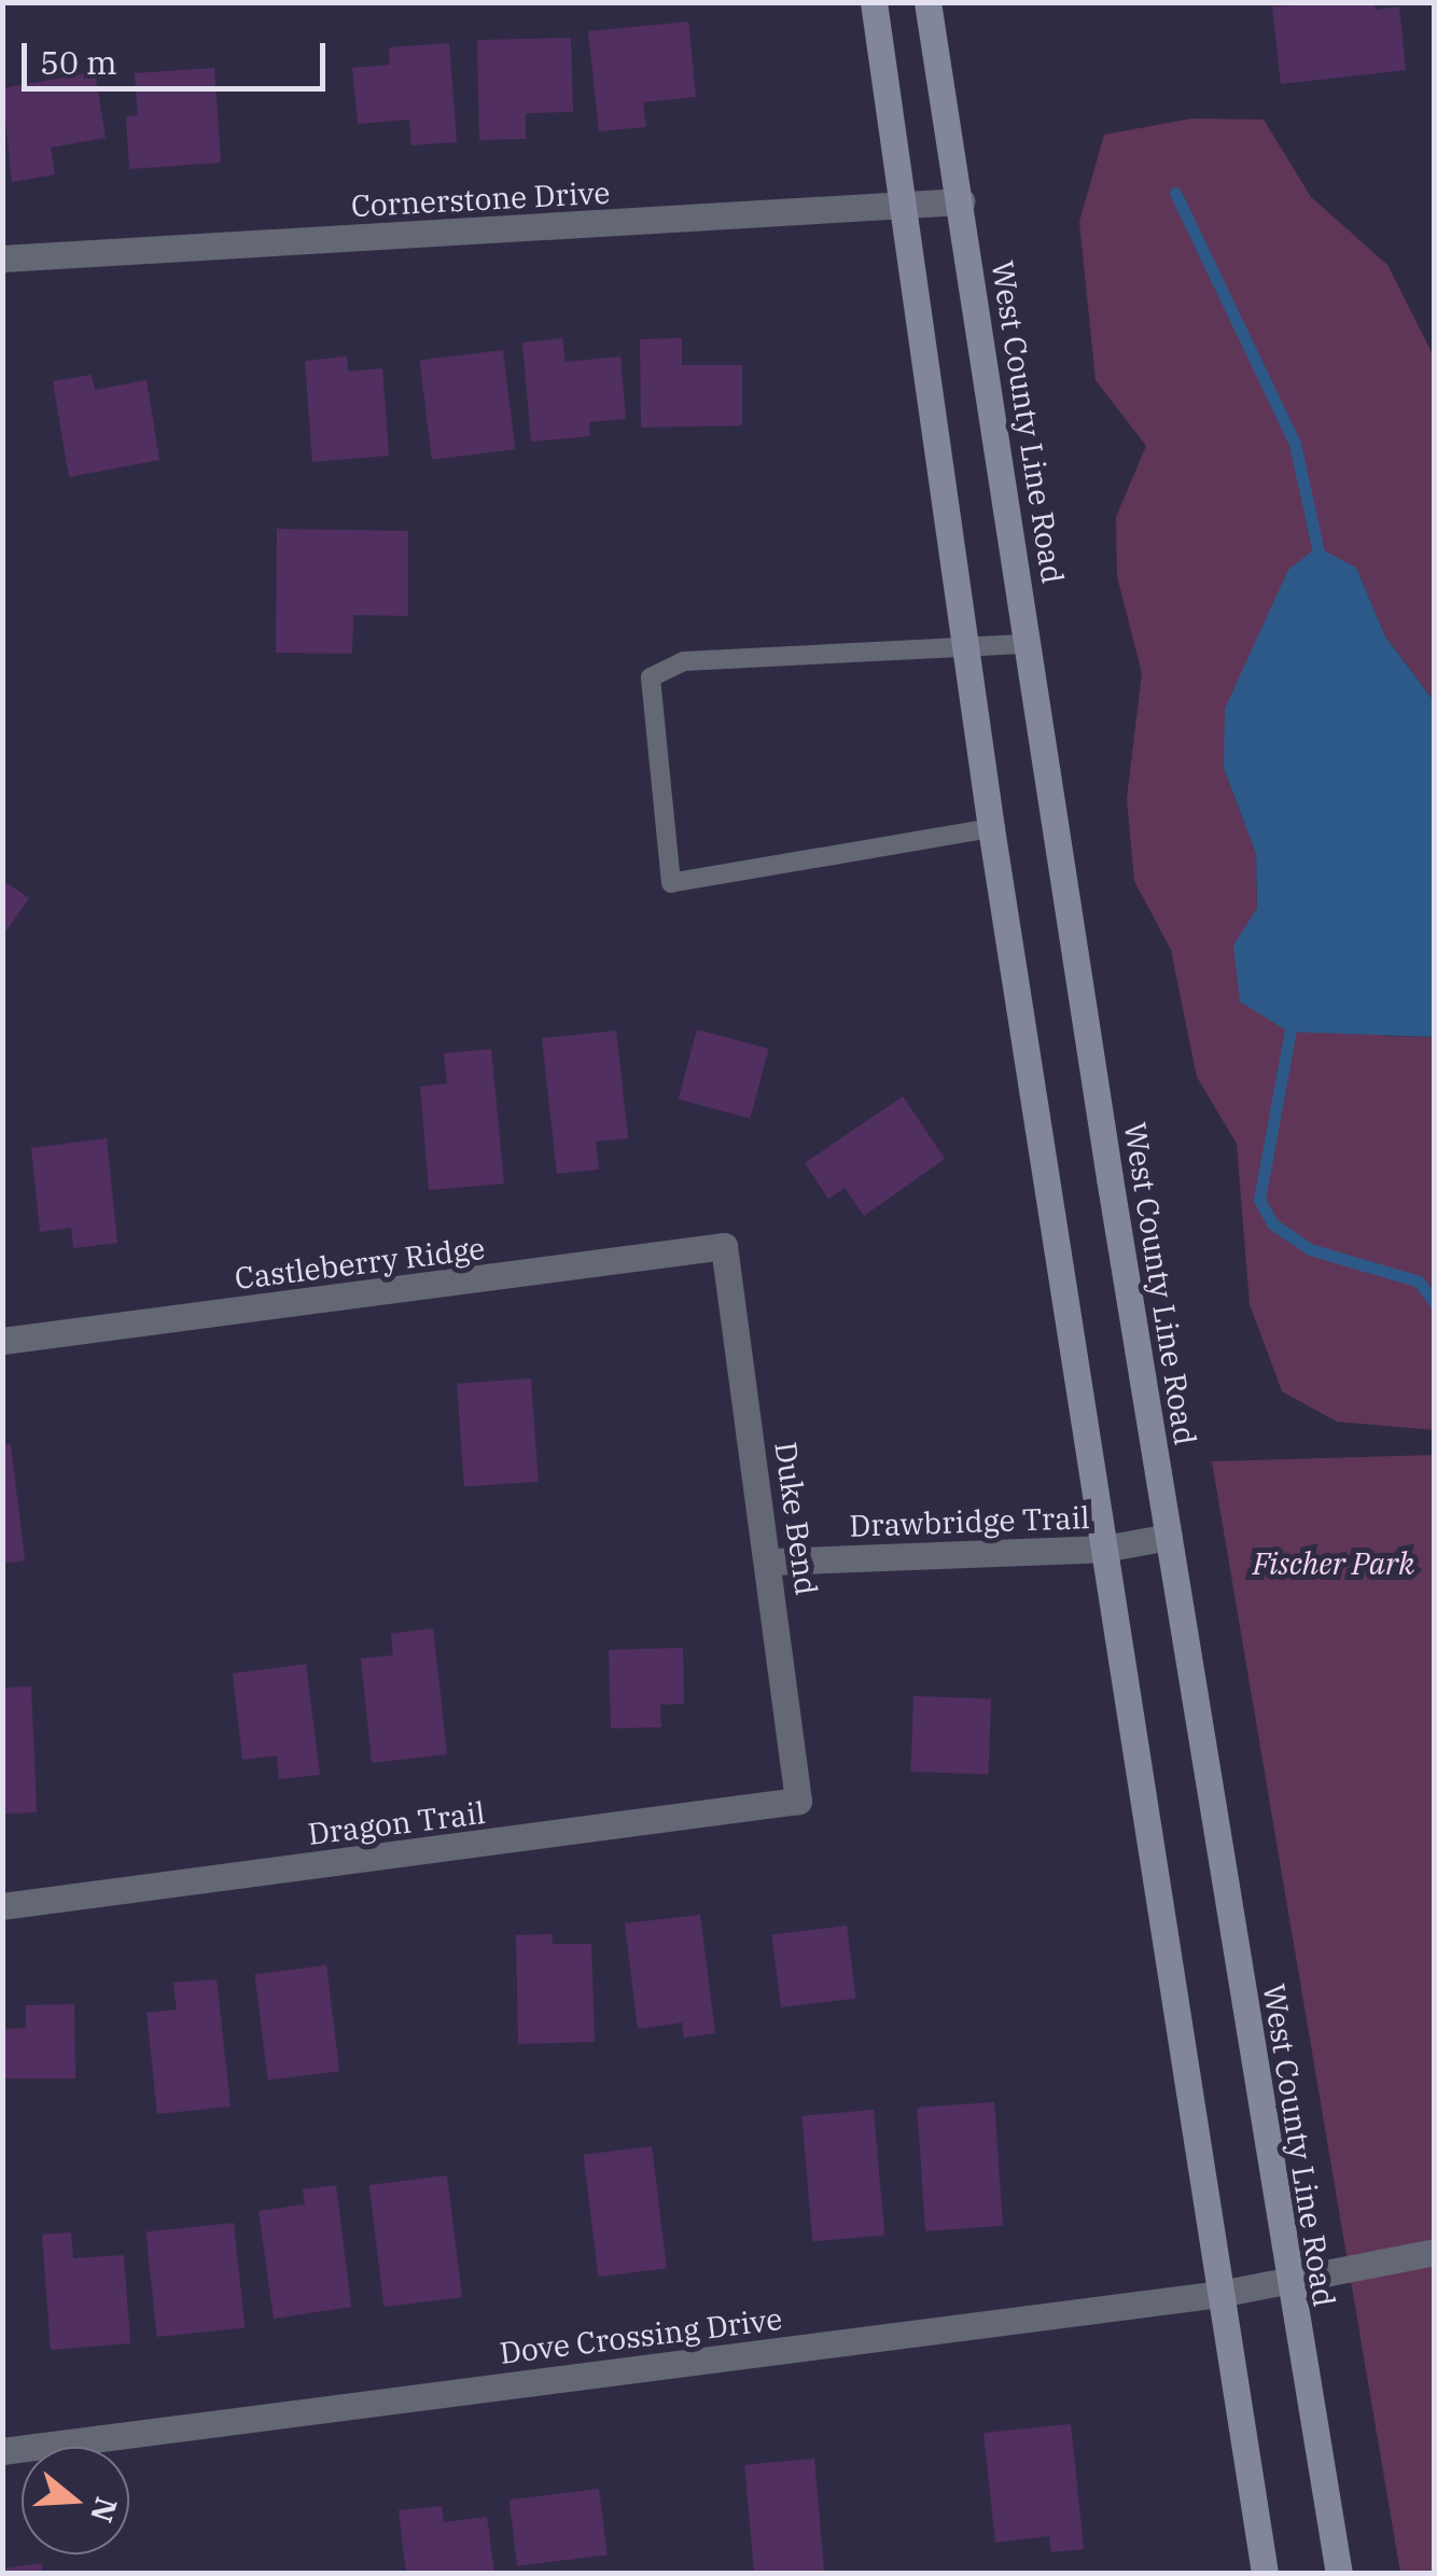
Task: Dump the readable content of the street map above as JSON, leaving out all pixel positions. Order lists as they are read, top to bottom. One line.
{"streets":{"main road":["West County Line Road"],"street":["Cornerstone Drive","Castleberry Ridge","Duke Bend","Drawbridge Trail","Dragon Trail","Dove Crossing Drive"]},"crossings":[["Cornerstone Drive","West County Line Road"],["West County Line Road","Drawbridge Trail"],["West County Line Road","Dove Crossing Drive"],["Castleberry Ridge","Duke Bend"],["Duke Bend","Drawbridge Trail"],["Duke Bend","Dragon Trail"]],"parks":["Fischer Park"],"scale_bar":"50 m","north":"right"}
